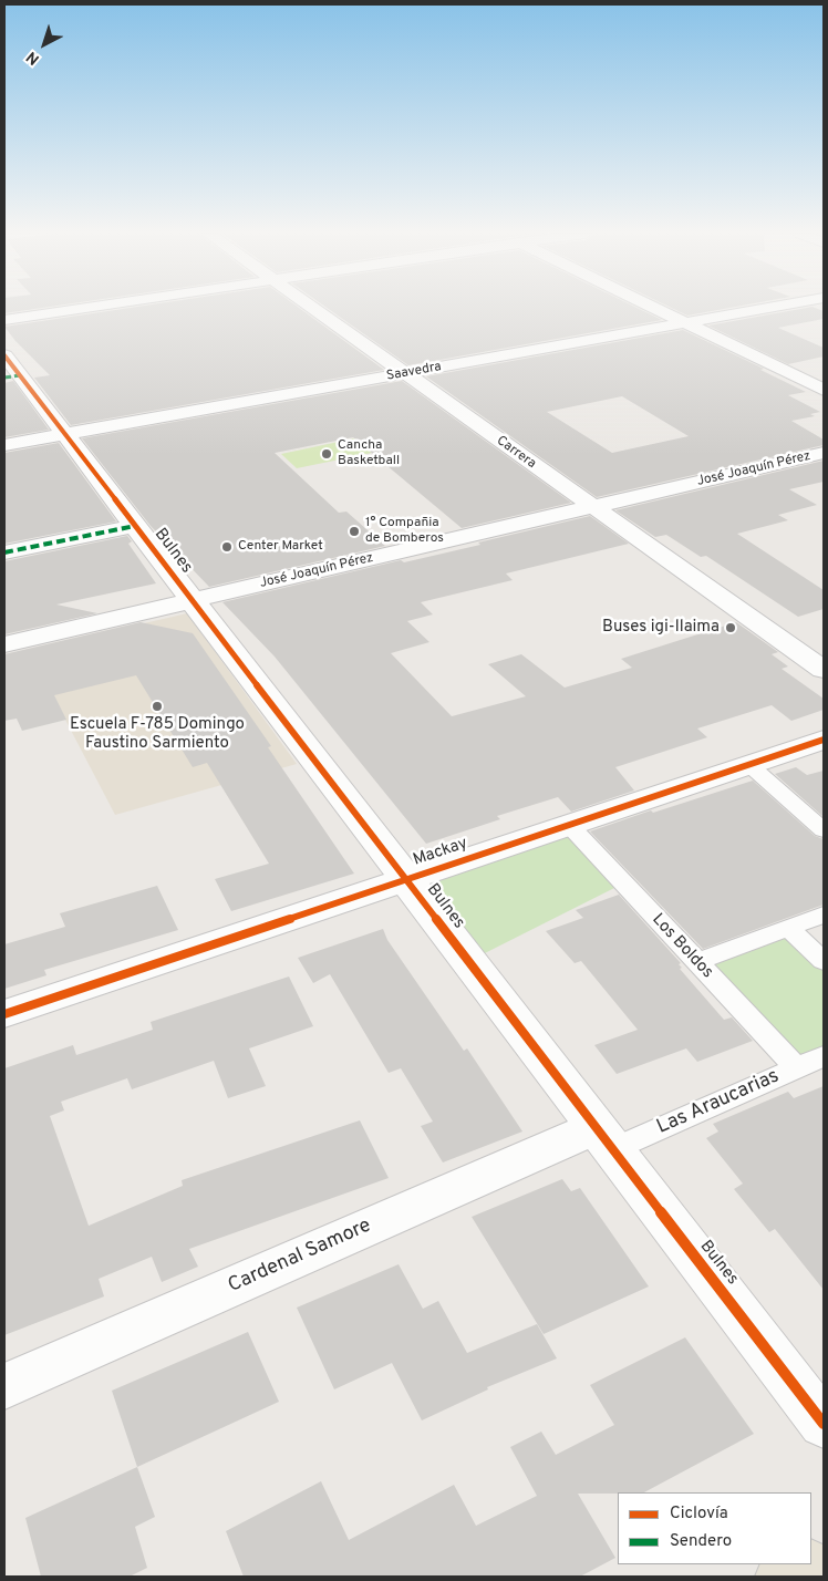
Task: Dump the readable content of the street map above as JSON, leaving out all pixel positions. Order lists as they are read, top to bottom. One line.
{"streets":{"street":["Saavedra","Carrera","José Joaquín Pérez","Bulnes","Mackay","Cardenal Samore"],"lane":["Los Boldos","Las Araucarias"]},"crossings":[["Saavedra","Carrera"],["Saavedra","Bulnes"],["Carrera","José Joaquín Pérez"],["José Joaquín Pérez","Bulnes"],["Bulnes","Mackay"],["Bulnes","Las Araucarias"],["Bulnes","Cardenal Samore"],["Mackay","Los Boldos"],["Los Boldos","Las Araucarias"],["Las Araucarias","Cardenal Samore"]],"places":["Cancha Basketball","1° Compañia de Bomberos","Center Market","Buses igi-llaima","Escuela F-785 Domingo Faustino Sarmiento"],"legend":["Ciclovía","Sendero"],"north":"bottom left"}
